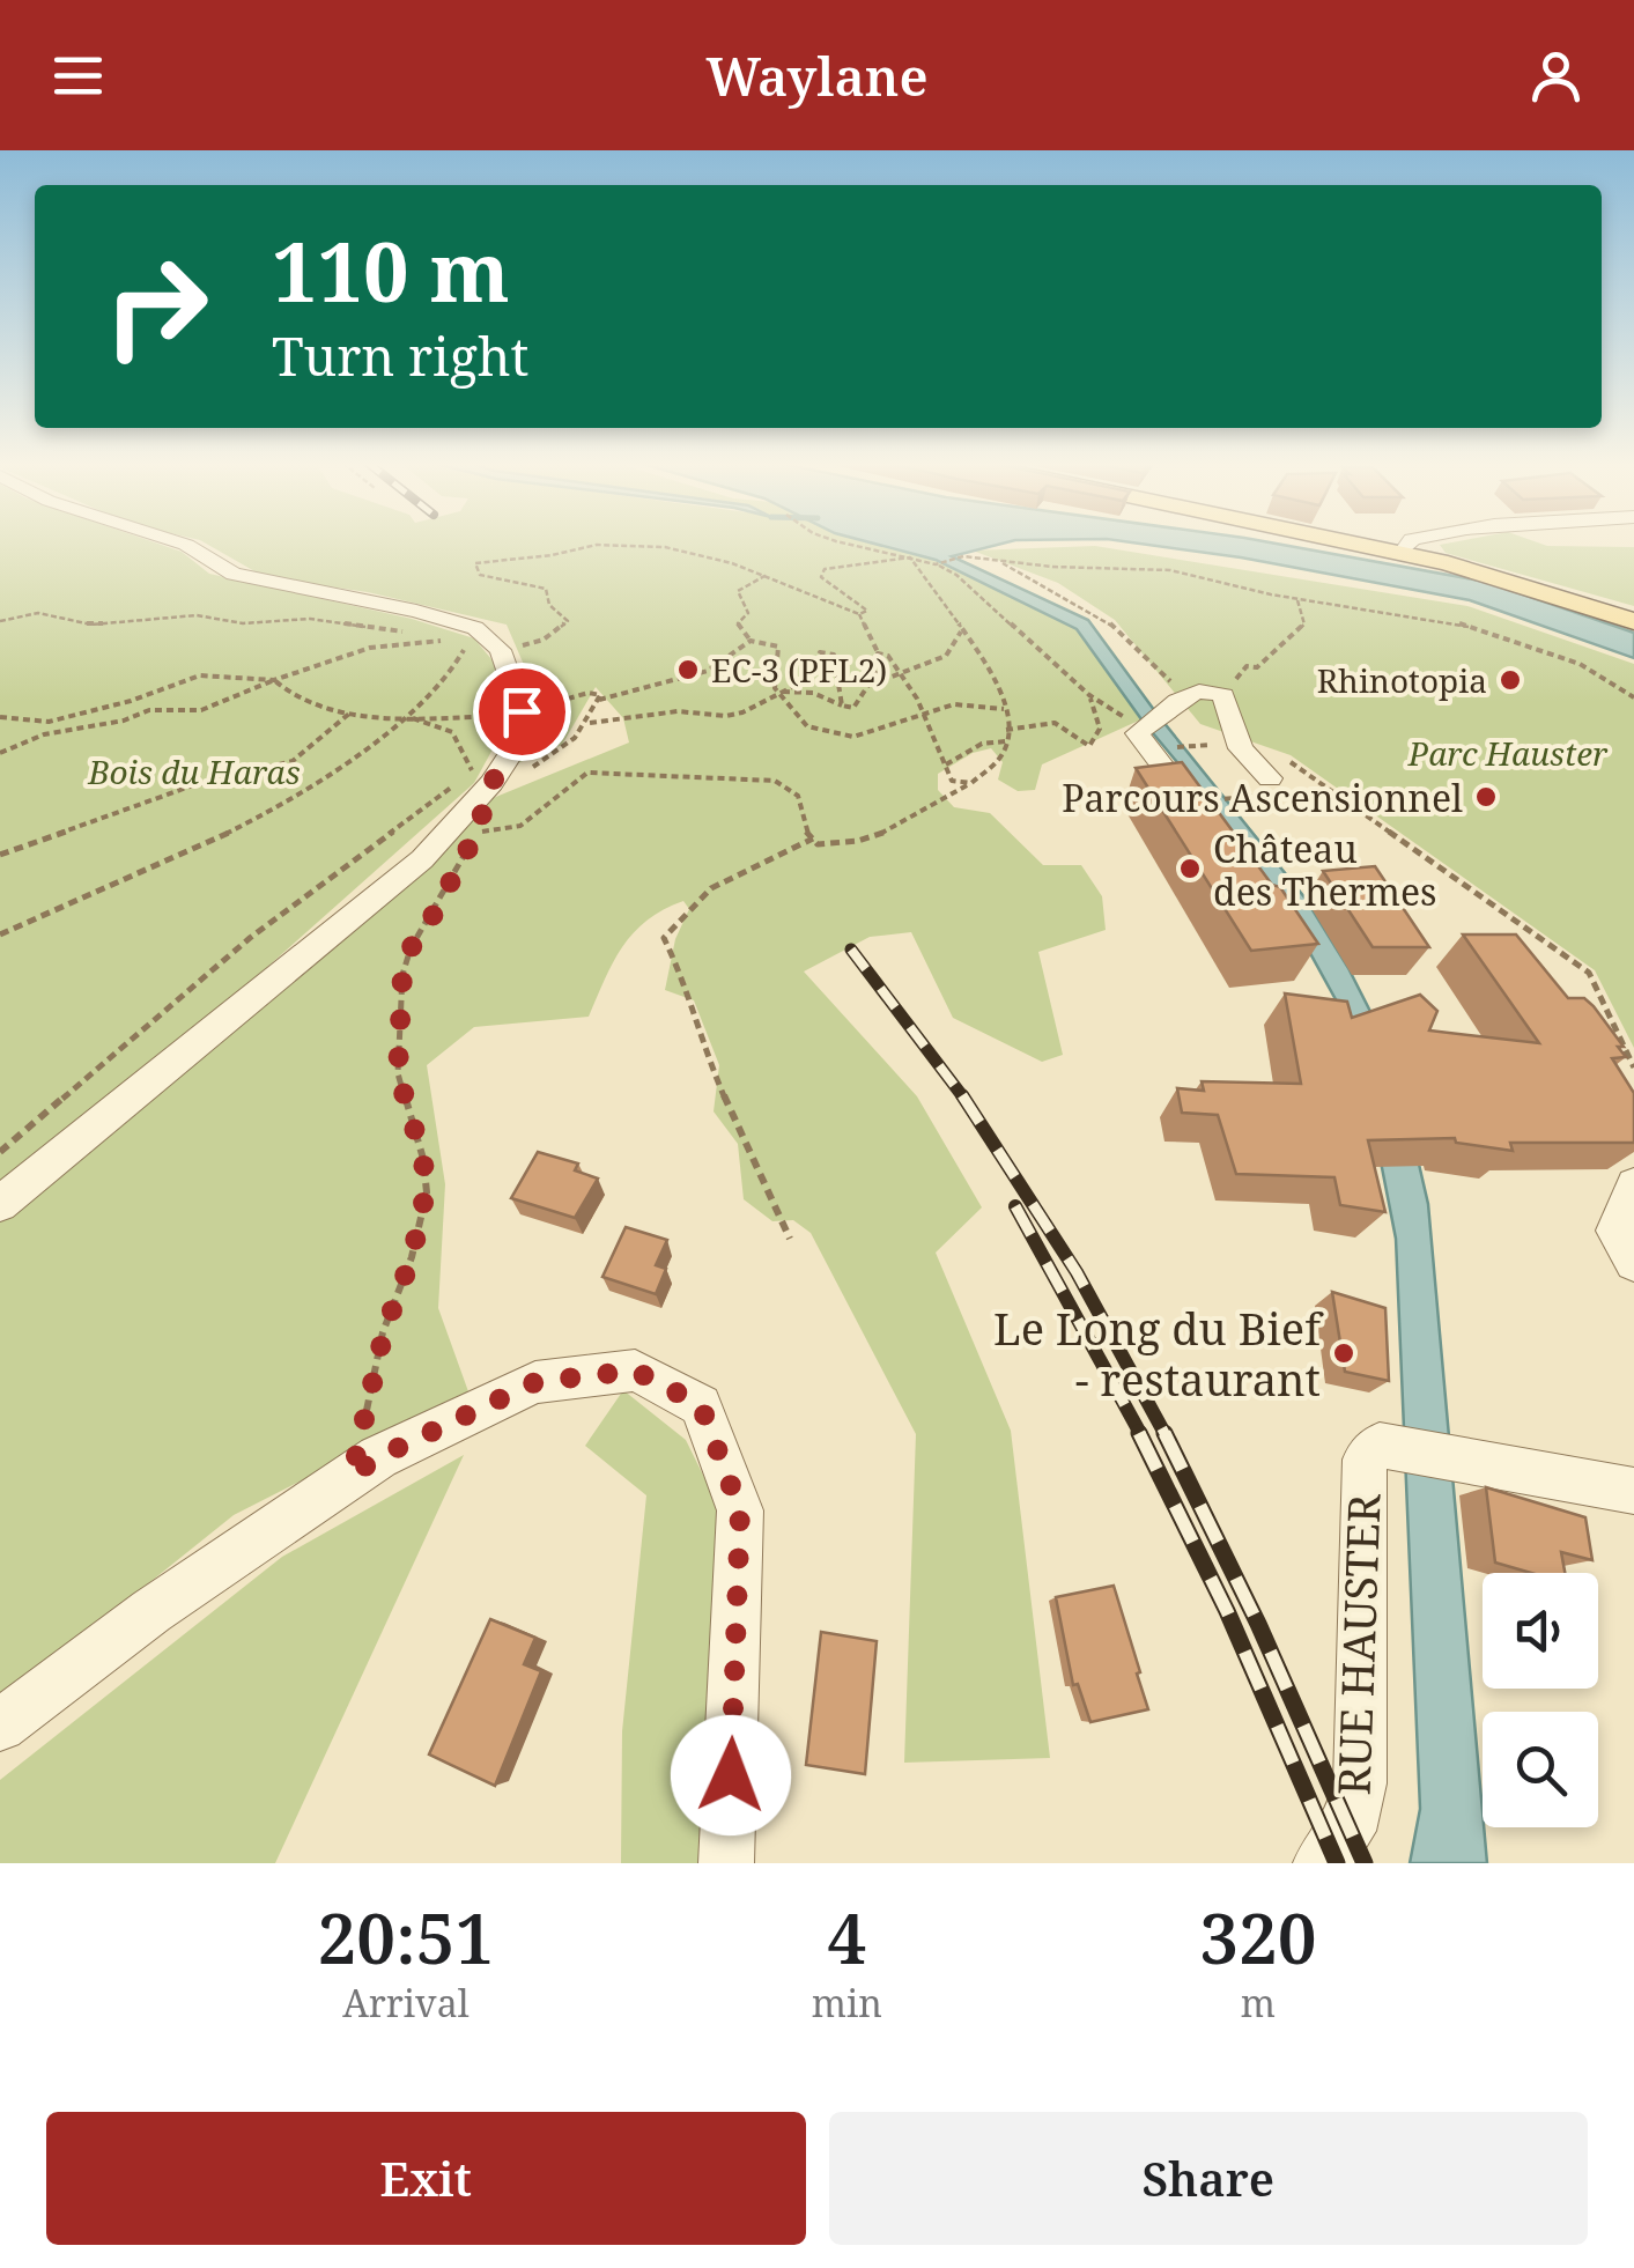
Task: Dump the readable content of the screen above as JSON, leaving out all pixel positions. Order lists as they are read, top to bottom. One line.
{"streets":{"street":["RUE HAUSTER"]},"parks":["Parc Hauster","Bois du Haras"],"places":["EC-3 (PFL2)","Rhinotopia","Parcours Ascensionnel","Château des Thermes","Le Long du Bief - restaurant"],"page":{"header":"Waylane","turn":["110 m","Turn right"],"eta":["20:51","Arrival","4","min","320","m"],"buttons":["Exit","Share"]}}
